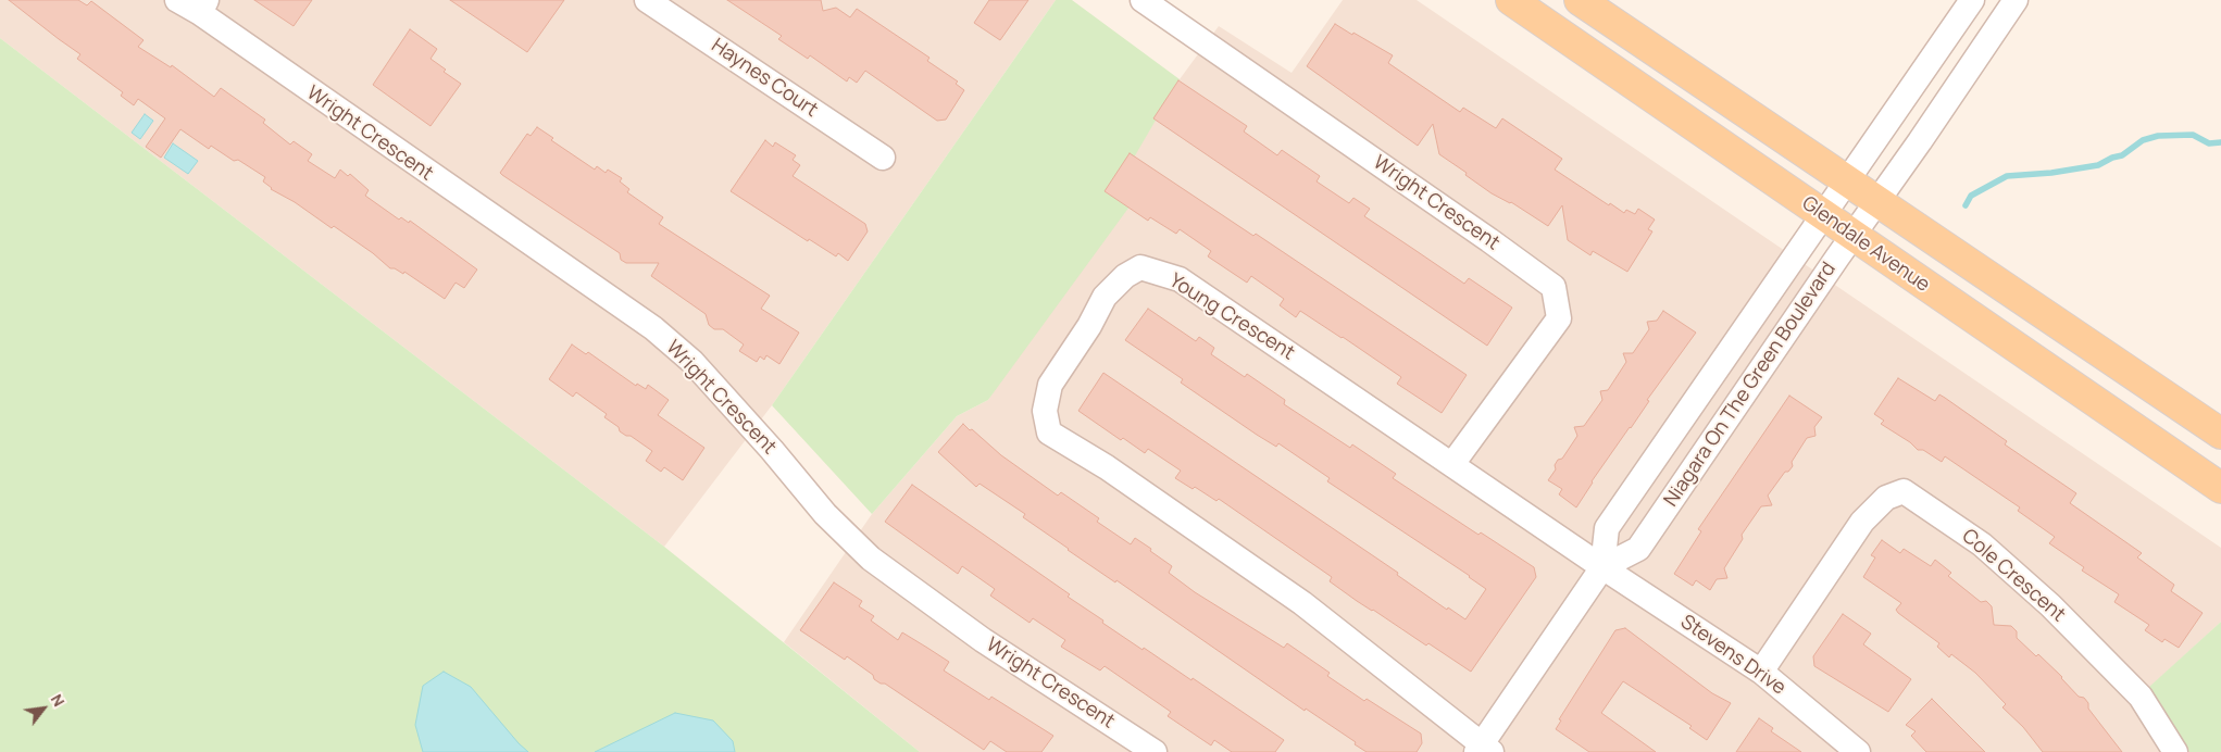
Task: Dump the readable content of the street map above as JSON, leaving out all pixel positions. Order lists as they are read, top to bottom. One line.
{"streets":{"main road":["Glendale Avenue"],"street":["Haynes Court","Wright Crescent","Young Crescent","Niagara On The Green Boulevard","Cole Crescent","Stevens Drive"]},"crossings":[["Wright Crescent","Young Crescent"],["Glendale Avenue","Niagara On The Green Boulevard"],["Young Crescent","Niagara On The Green Boulevard"],["Young Crescent","Stevens Drive"],["Niagara On The Green Boulevard","Stevens Drive"],["Cole Crescent","Stevens Drive"]],"north":"top right"}
